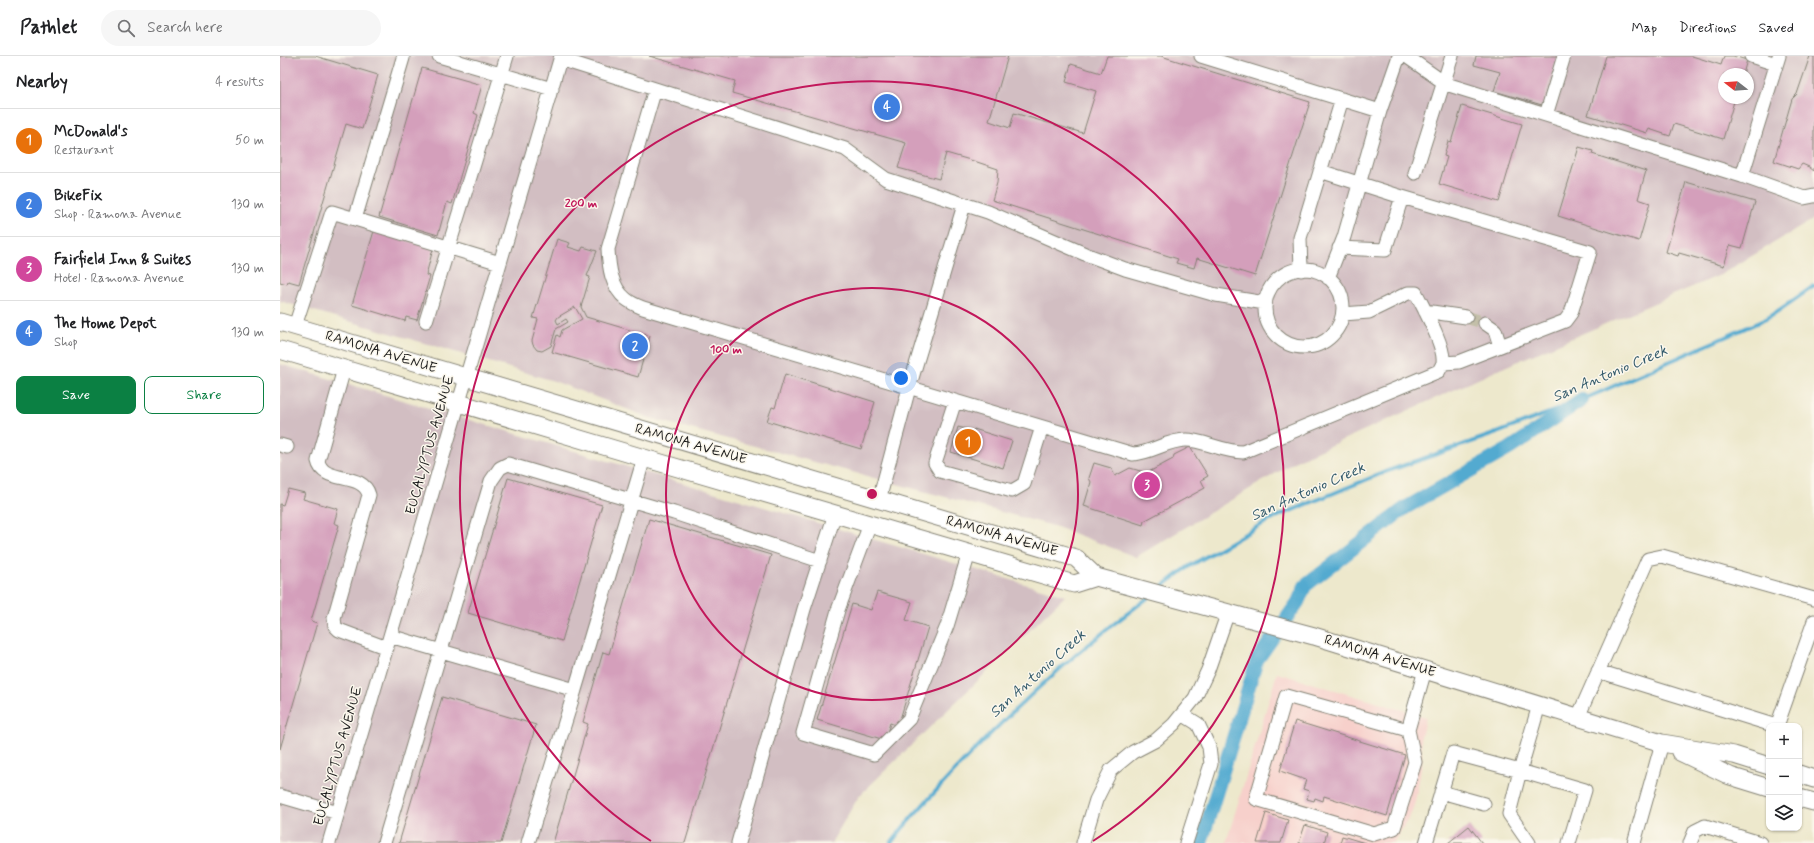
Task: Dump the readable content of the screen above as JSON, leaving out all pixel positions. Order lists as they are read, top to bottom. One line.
{"streets":{"main road":["RAMONA AVENUE"],"street":["EUCALYPTUS AVENUE"]},"crossings":[["RAMONA AVENUE","EUCALYPTUS AVENUE"]],"water":["San Antonio Creek"],"north":"left","page":{"header":"Pathlet","search":"Search here","nav":["Map","Directions","Saved"],"heading":["Nearby","4 results"],"pins":["4","2","1","3"],"list":[{"mark":"1","name":"McDonald's","note":"Restaurant","value":"50 m"},{"mark":"2","name":"BikeFix","note":"Shop · Ramona Avenue","value":"130 m"},{"mark":"3","name":"Fairfield Inn & Suites","note":"Hotel · Ramona Avenue","value":"130 m"},{"mark":"4","name":"The Home Depot","note":"Shop","value":"130 m"}],"buttons":["Save","Share"],"map_buttons":["+","−"]},"rings":["200 m","100 m"]}
